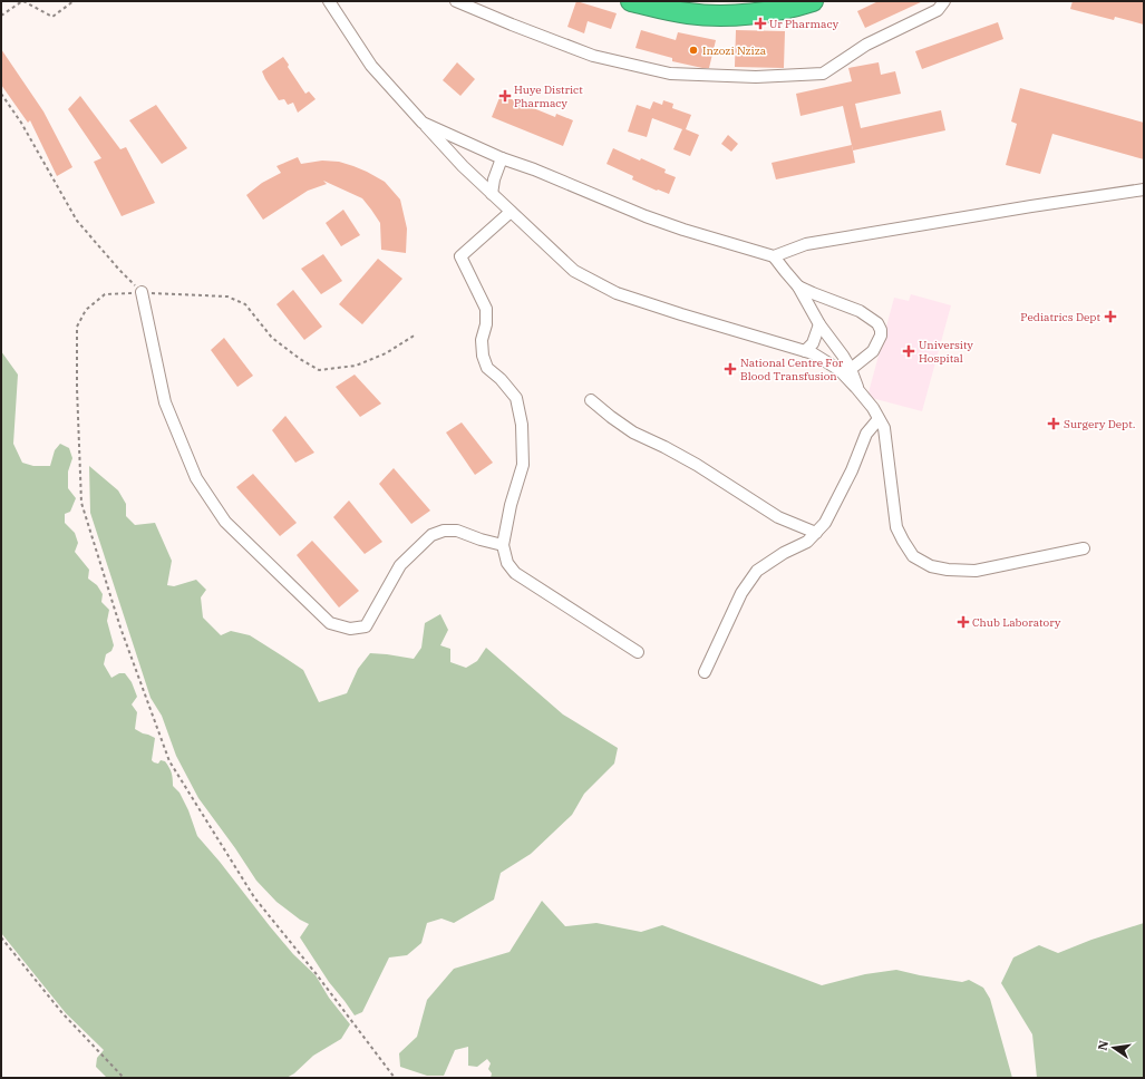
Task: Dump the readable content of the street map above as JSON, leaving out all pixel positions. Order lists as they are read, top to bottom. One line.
{"places":{"health":["Ur Pharmacy","Huye District Pharmacy","Pediatrics Dept","University Hospital","National Centre For Blood Transfusion","Surgery Dept.","Chub Laboratory"],"other":["Inzozi Nziza"]},"north":"left"}
